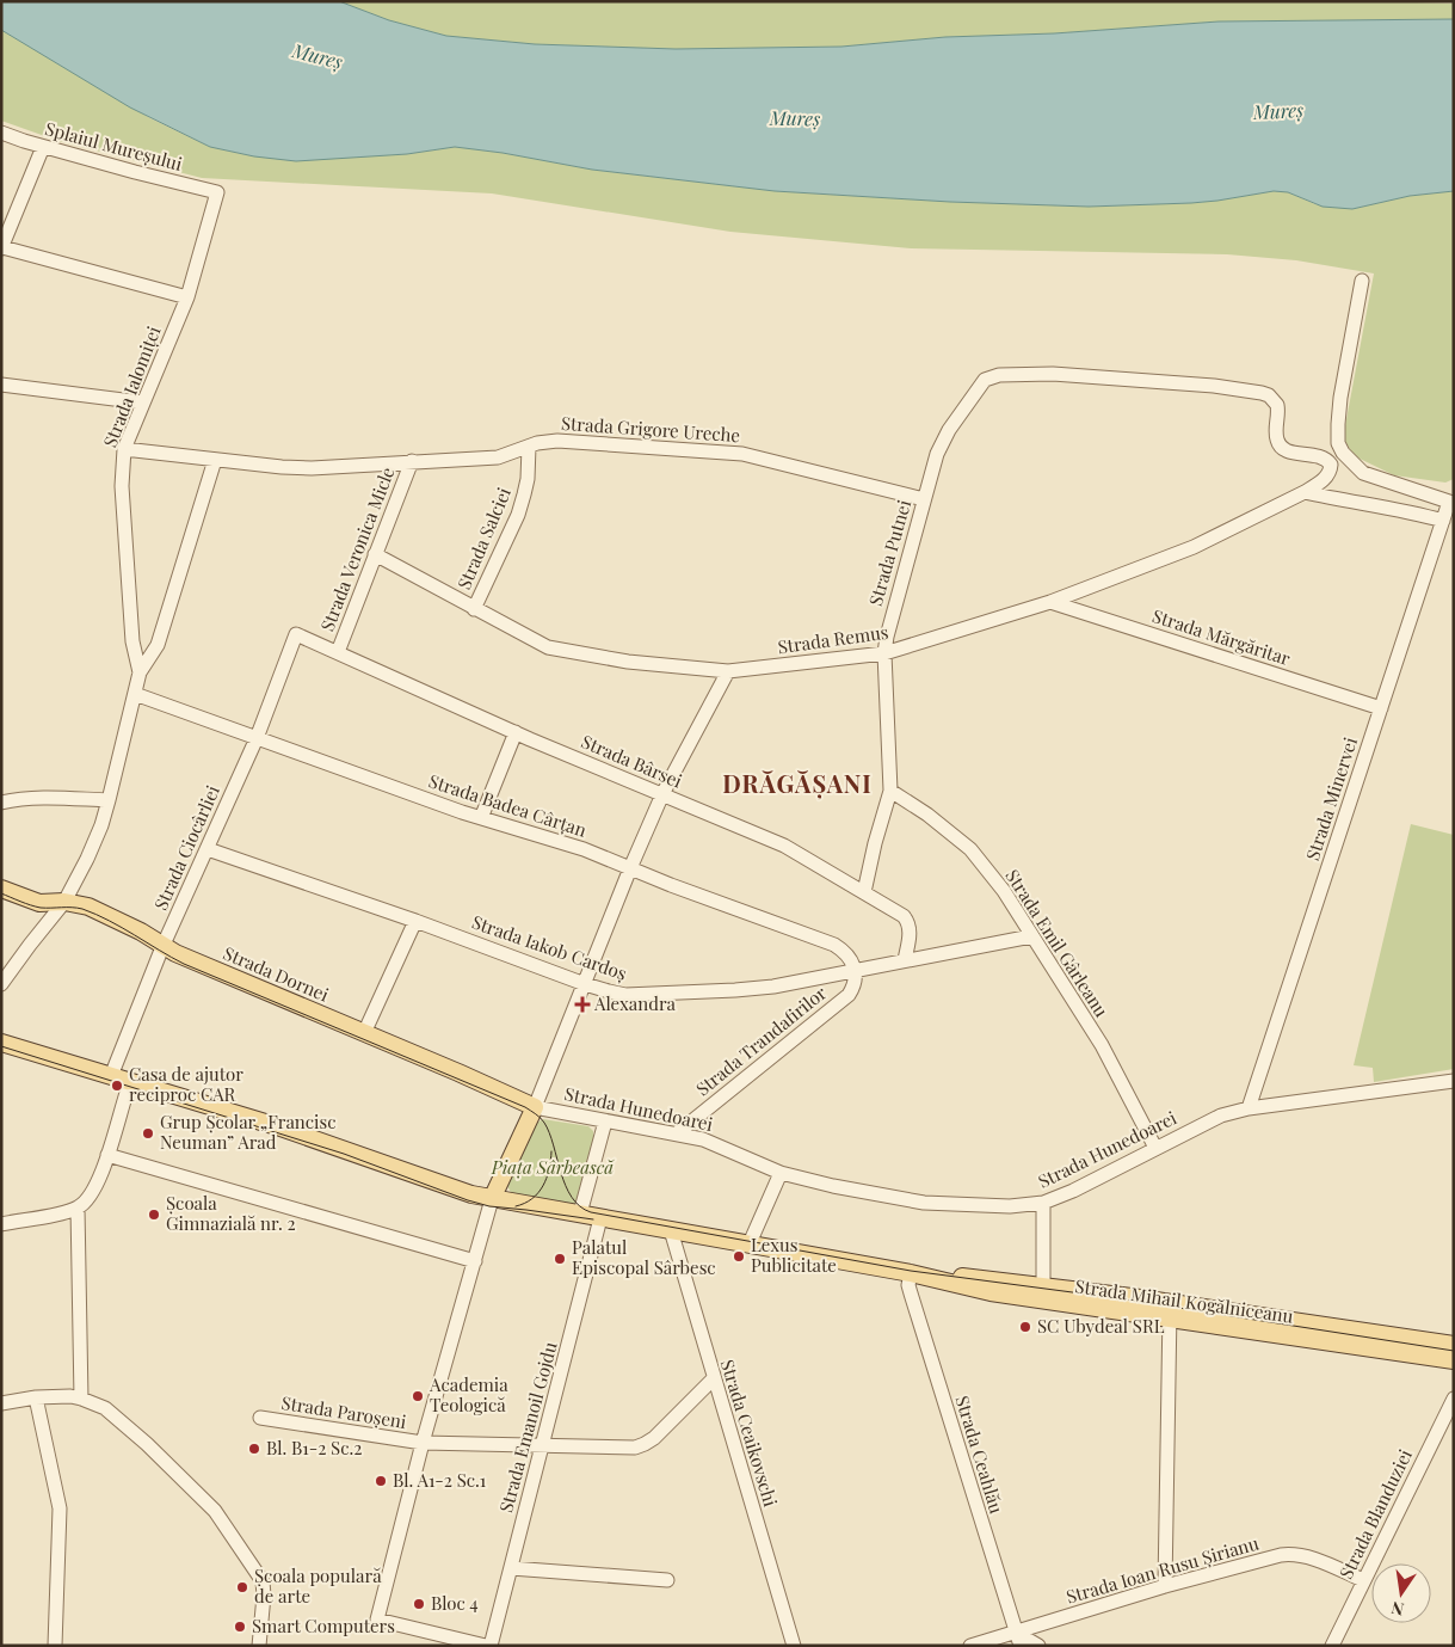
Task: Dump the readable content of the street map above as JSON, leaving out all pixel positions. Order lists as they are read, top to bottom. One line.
{"streets":{"main road":["Strada Dornei","Strada Mihail Kogălniceanu"],"street":["Splaiul Mureșului","Strada Ialomiței","Strada Grigore Ureche","Strada Salciei","Strada Veronica Micle","Strada Putnei","Strada Mărgăritar","Strada Remus","Strada Bârsei","Strada Minervei","Strada Badea Cârțan","Strada Ciocârliei","Strada Emil Gârleanu","Strada Iakob Cardoș","Strada Trandafirilor","Strada Hunedoarei","Strada Paroșeni","Strada Emanoil Gojdu","Strada Ceaikovschi","Strada Ceahlău","Strada Blanduziei","Strada Ioan Rusu Șirianu"]},"crossings":[["Splaiul Mureșului","Strada Ialomiței"],["Strada Ialomiței","Strada Grigore Ureche"],["Strada Grigore Ureche","Strada Salciei"],["Strada Grigore Ureche","Strada Veronica Micle"],["Strada Grigore Ureche","Strada Putnei"],["Strada Salciei","Strada Remus"],["Strada Veronica Micle","Strada Remus"],["Strada Veronica Micle","Strada Bârsei"],["Strada Putnei","Strada Remus"],["Strada Putnei","Strada Bârsei"],["Strada Putnei","Strada Emil Gârleanu"],["Strada Mărgăritar","Strada Remus"],["Strada Mărgăritar","Strada Minervei"],["Strada Bârsei","Strada Ciocârliei"],["Strada Bârsei","Strada Iakob Cardoș"],["Strada Minervei","Strada Hunedoarei"],["Strada Badea Cârțan","Strada Ciocârliei"],["Strada Badea Cârțan","Strada Iakob Cardoș"],["Strada Badea Cârțan","Strada Trandafirilor"],["Strada Ciocârliei","Strada Iakob Cardoș"],["Strada Ciocârliei","Strada Dornei"],["Strada Ciocârliei","Strada Mihail Kogălniceanu"],["Strada Emil Gârleanu","Strada Iakob Cardoș"],["Strada Emil Gârleanu","Strada Hunedoarei"],["Strada Iakob Cardoș","Strada Trandafirilor"],["Strada Dornei","Strada Hunedoarei"],["Strada Trandafirilor","Strada Hunedoarei"],["Strada Mihail Kogălniceanu","Strada Emanoil Gojdu"],["Strada Mihail Kogălniceanu","Strada Ceaikovschi"],["Strada Mihail Kogălniceanu","Strada Ceahlău"],["Strada Paroșeni","Strada Emanoil Gojdu"],["Strada Paroșeni","Strada Ceaikovschi"],["Strada Ceahlău","Strada Ioan Rusu Șirianu"],["Strada Blanduziei","Strada Ioan Rusu Șirianu"]],"districts":["DRĂGĂȘANI"],"water":["Mureș"],"parks":["Piața Sârbească"],"places":{"health":["Alexandra"],"other":["Casa de ajutor reciproc CAR","Grup Școlar „Francisc Neuman” Arad","Școala Gimnazială nr. 2","Lexus Publicitate","Palatul Episcopal Sârbesc","SC Ubydeal SRL","Academia Teologică","Bl. B1-2 Sc.2","Bl. A1-2 Sc.1","Școala populară de arte","Bloc 4","Smart Computers"]},"north":"bottom"}
